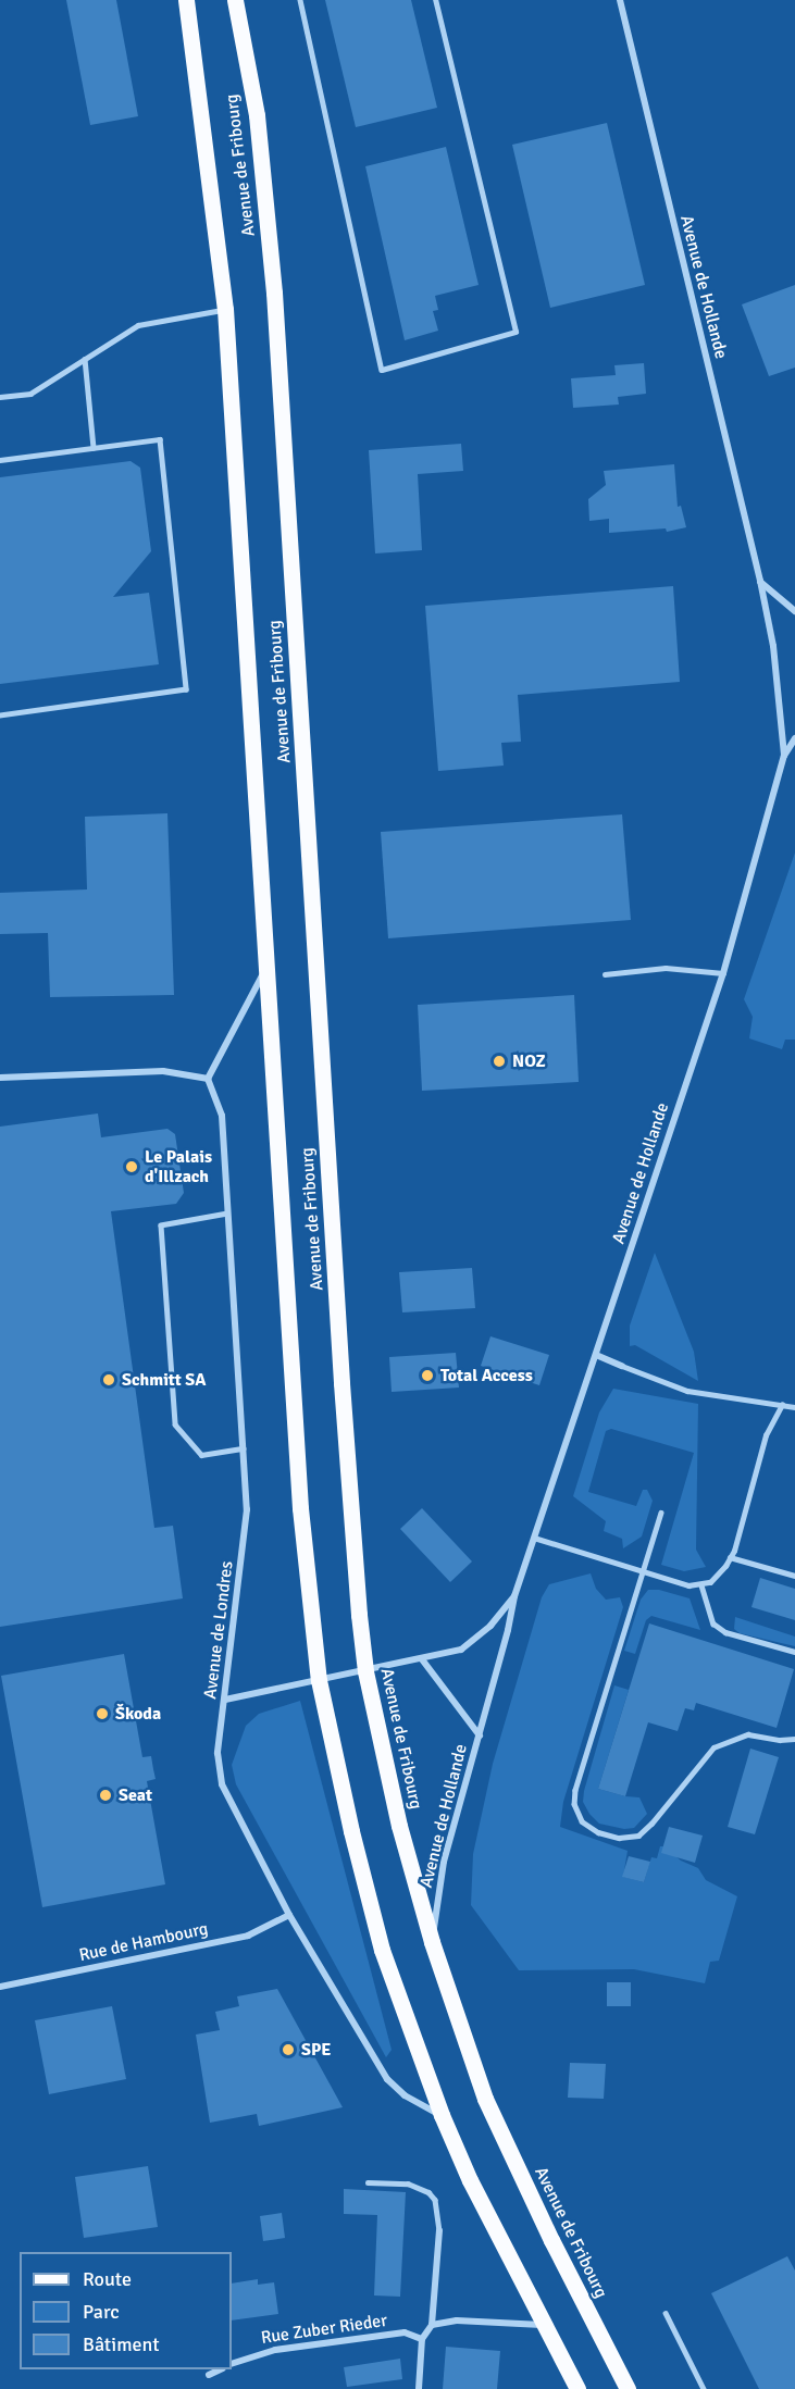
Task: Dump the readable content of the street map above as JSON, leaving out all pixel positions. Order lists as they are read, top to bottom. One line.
{"streets":{"main road":["Avenue de Fribourg"],"street":["Avenue de Hollande","Avenue de Londres","Rue de Hambourg","Rue Zuber Rieder"]},"crossings":[["Avenue de Fribourg","Avenue de Hollande"],["Avenue de Fribourg","Avenue de Londres"],["Avenue de Hollande","Avenue de Londres"],["Avenue de Londres","Rue de Hambourg"]],"places":["NOZ","Le Palais d'Illzach","Total Access","Schmitt SA","Škoda","Seat","SPE"],"legend":["Route","Parc","Bâtiment"]}
